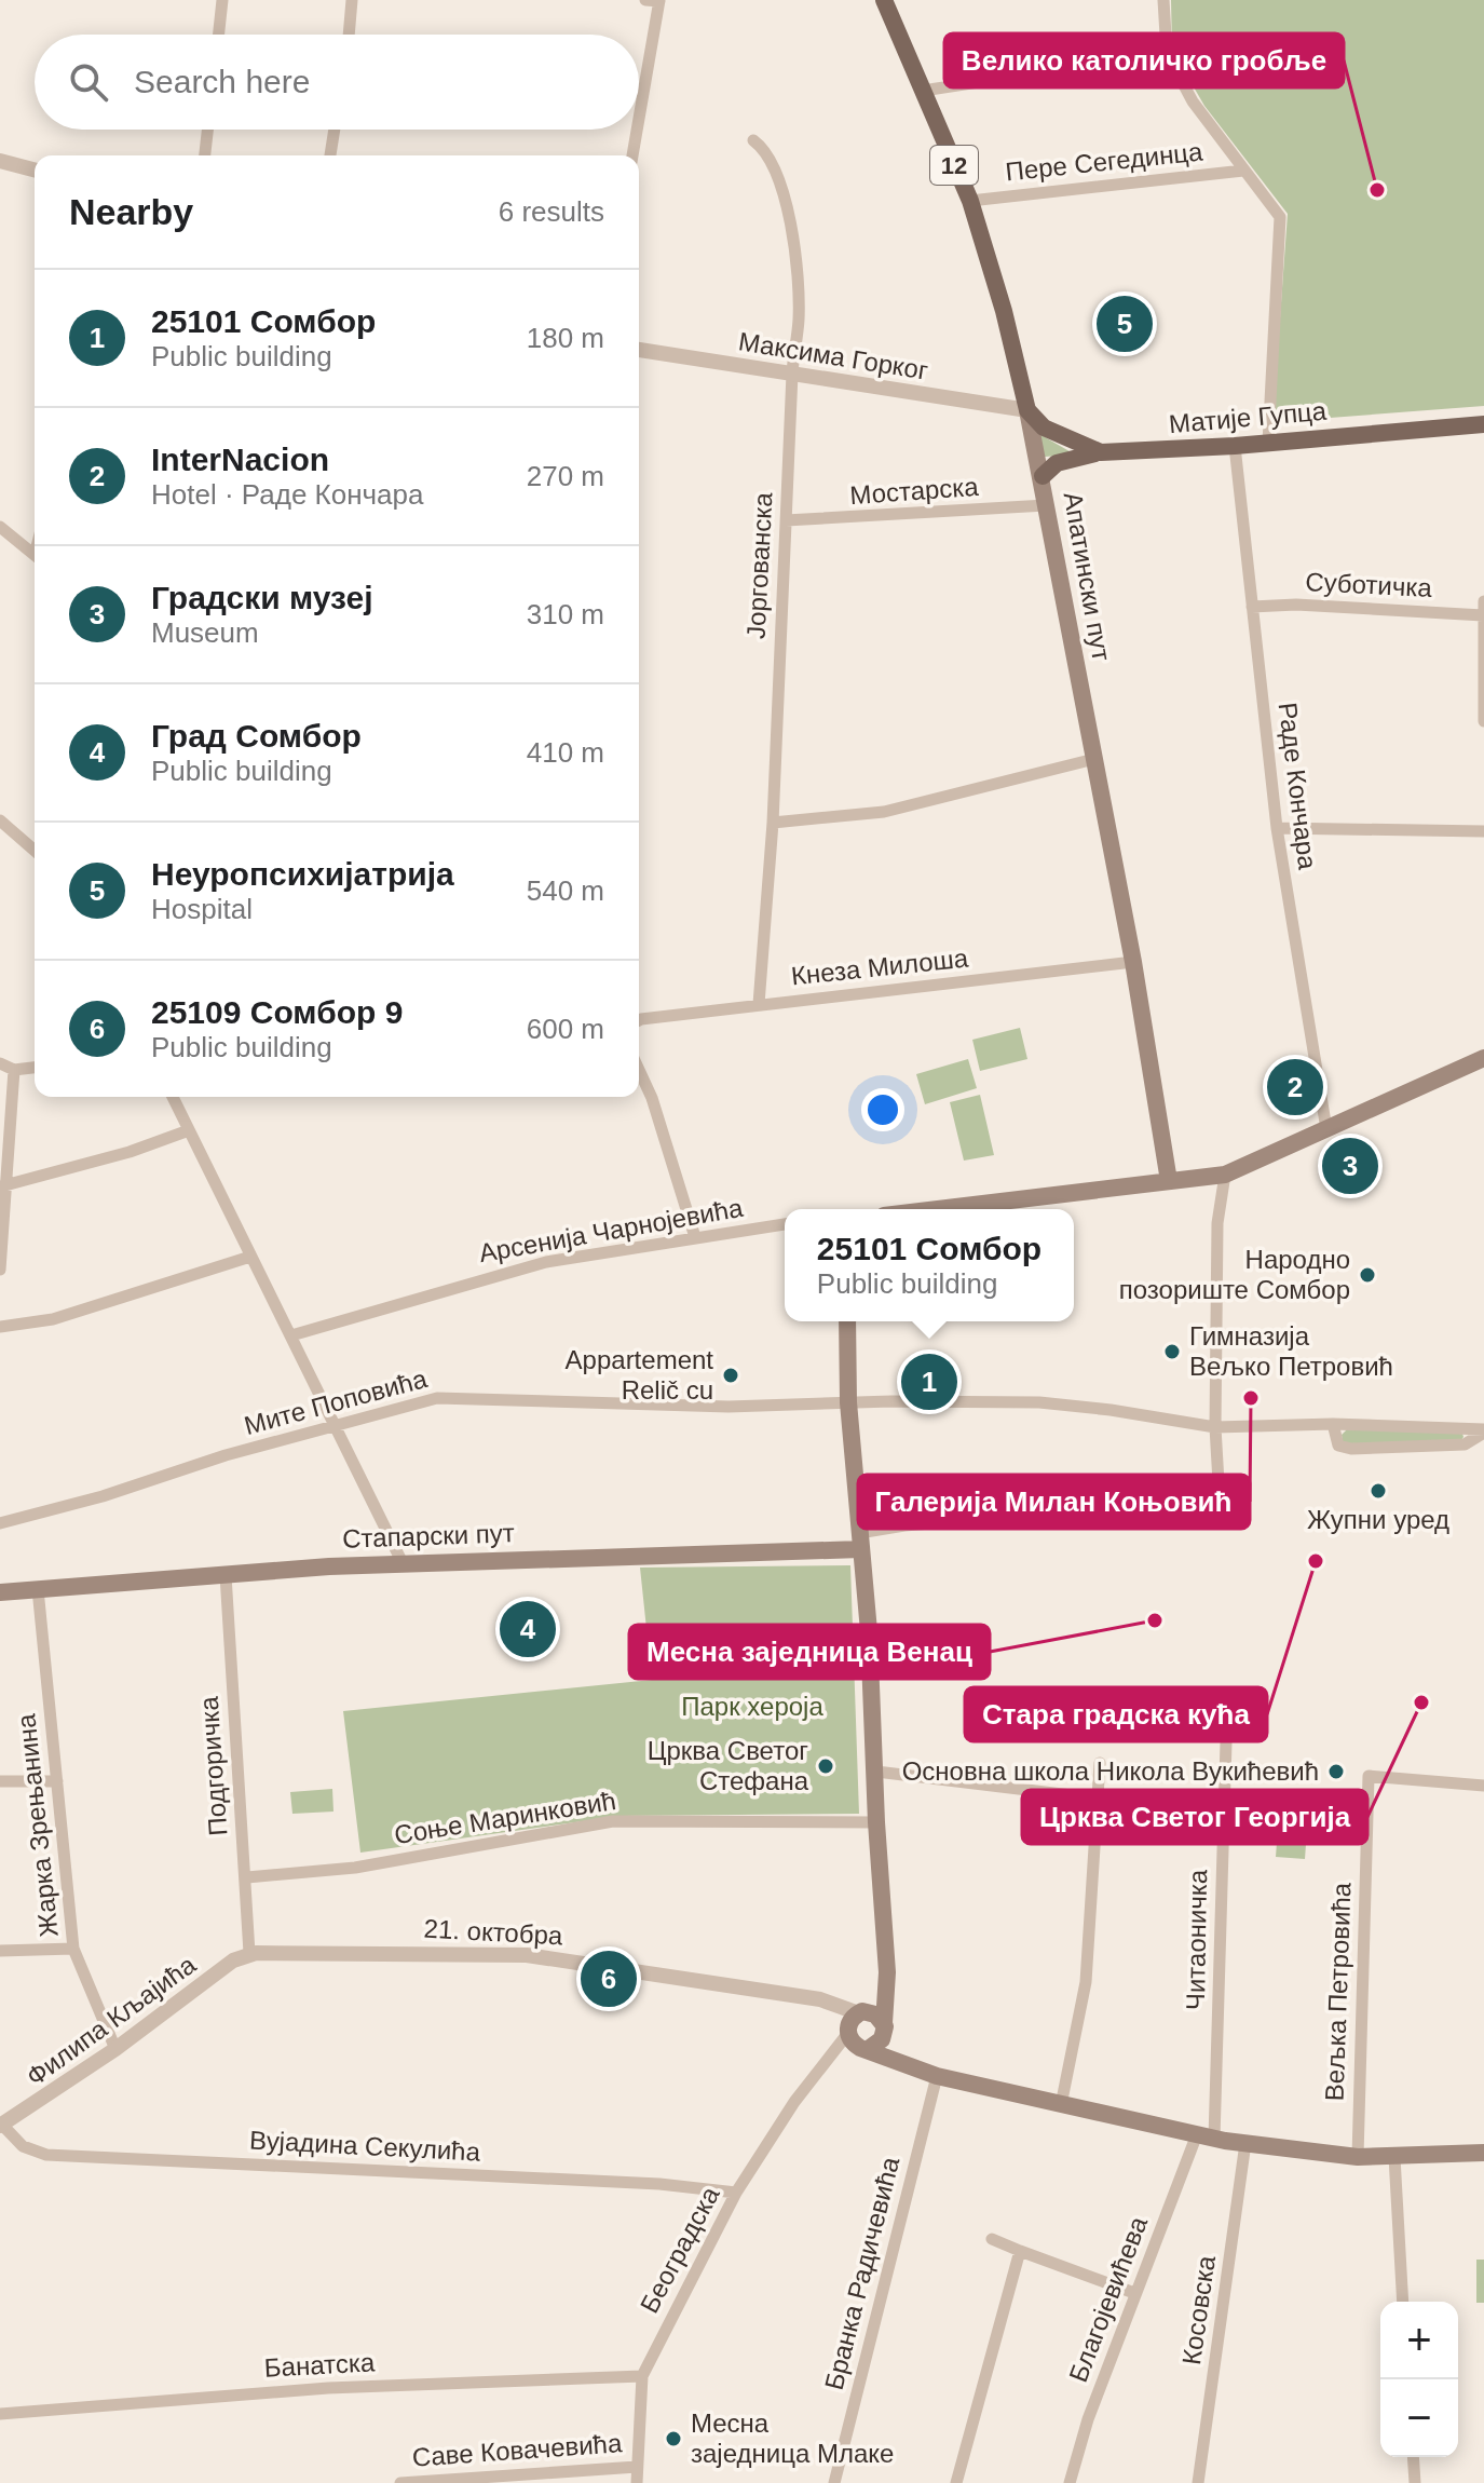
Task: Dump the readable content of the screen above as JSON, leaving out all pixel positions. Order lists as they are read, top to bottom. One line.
{"streets":{"main road":["12","Матије Гупца","Апатински пут","Стапарски пут"],"street":["Пере Сегединца","Максима Горког","Мостарска","Јоргованска","Суботичка","Раде Кончара","Кнеза Милоша","Арсенија Чарнојевића","Мите Поповића","Подгоричка","Соње Маринковић","Жарка Зрењанина","21. октобра","Читаоничка","Вељка Петровића","Филипа Кљајића","Вујадина Секулића","Београдска","Бранка Радичевића","Благојевићева","Косовска","Банатска","Саве Ковачевића"]},"crossings":[["Пере Сегединца","Апатински пут"],["Максима Горког","Матије Гупца"],["Максима Горког","Јоргованска"],["Максима Горког","Апатински пут"],["Матије Гупца","Апатински пут"],["Матије Гупца","Раде Кончара"],["Мостарска","Јоргованска"],["Мостарска","Апатински пут"],["Јоргованска","Кнеза Милоша"],["Апатински пут","Кнеза Милоша"],["Суботичка","Раде Кончара"],["Стапарски пут","Подгоричка"],["Стапарски пут","Жарка Зрењанина"],["Подгоричка","Соње Маринковић"],["Подгоричка","21. октобра"],["Подгоричка","Филипа Кљајића"],["Жарка Зрењанина","Филипа Кљајића"],["21. октобра","Филипа Кљајића"],["Читаоничка","Благојевићева"],["Филипа Кљајића","Вујадина Секулића"],["Вујадина Секулића","Београдска"],["Београдска","Банатска"],["Београдска","Саве Ковачевића"]],"parks":["Парк хероја"],"places":["Велико католичко гробље","Народно позориште Сомбор","Гимназија Вељко Петровић","Appartement Relič cu","Галерија Милан Коњовић","Жупни уред","Стара градска кућа","Месна заједница Венац","Црква Светог Георгија","Црква Светог Стефана","Основна школа Никола Вукићевић","Месна заједница Млаке"],"page":{"search":"Search here","heading":["Nearby","6 results"],"list":[{"mark":"1","name":"25101 Сомбор","note":"Public building","value":"180 m"},{"mark":"2","name":"InterNacion","note":"Hotel · Раде Кончара","value":"270 m"},{"mark":"3","name":"Градски музеј","note":"Museum","value":"310 m"},{"mark":"4","name":"Град Сомбор","note":"Public building","value":"410 m"},{"mark":"5","name":"Неуропсихијатрија","note":"Hospital","value":"540 m"},{"mark":"6","name":"25109 Сомбор 9","note":"Public building","value":"600 m"}],"pins":["5","2","3","1","4","6"],"popup":["25101 Сомбор","Public building"],"map_buttons":["+","−"]}}
